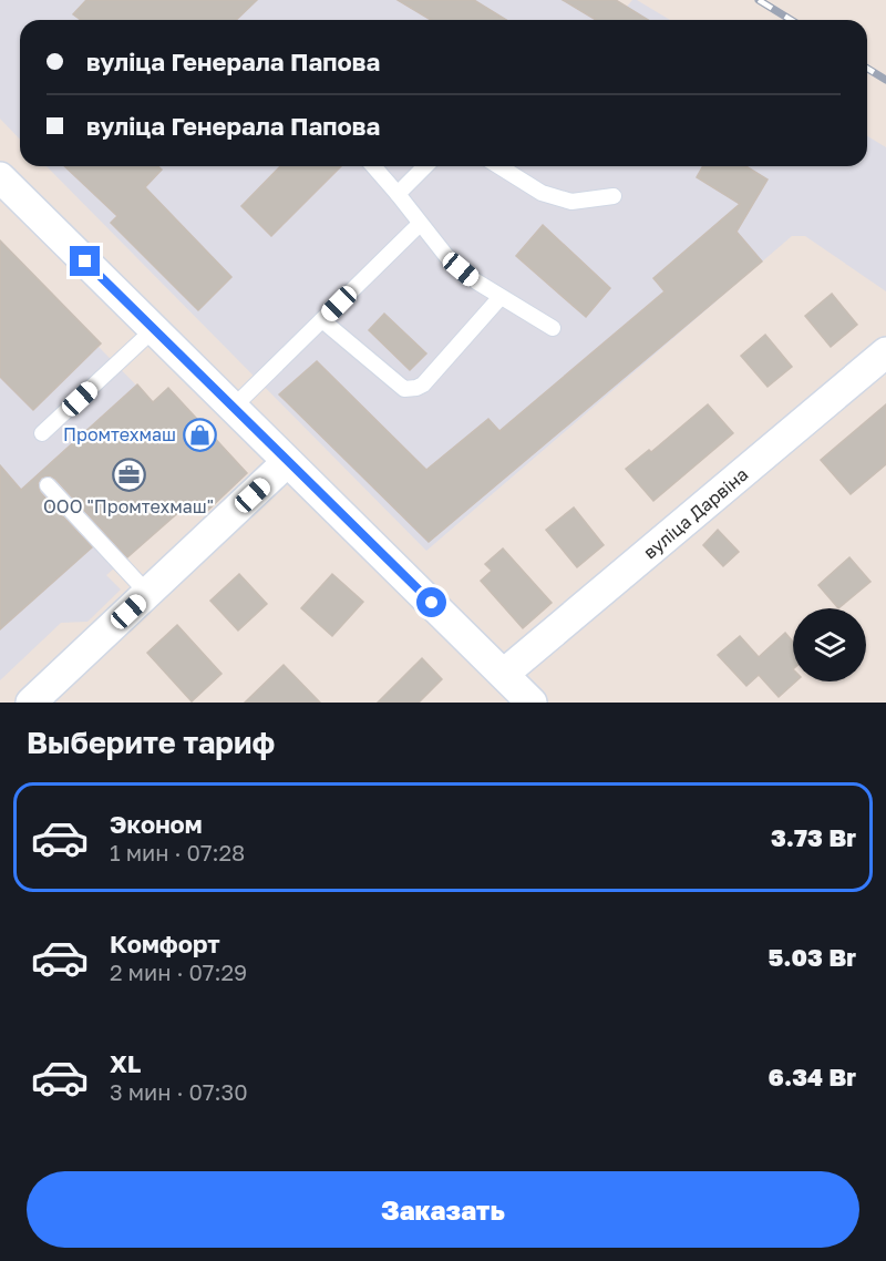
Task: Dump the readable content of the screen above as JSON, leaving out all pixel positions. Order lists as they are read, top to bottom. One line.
{"streets":{"street":["вуліца Дарвіна"]},"places":{"shop":["Промтехмаш"],"office":["ООО \"Промтехмаш\""]},"page":{"banner":["вуліца Генерала Папова","вуліца Генерала Папова"],"heading":"Выберите тариф","list":[{"name":"Эконом","note":"1 мин · 07:28","value":"3.73 Br"},{"name":"Комфорт","note":"2 мин · 07:29","value":"5.03 Br"},{"name":"XL","note":"3 мин · 07:30","value":"6.34 Br"}],"buttons":"Заказать"}}
